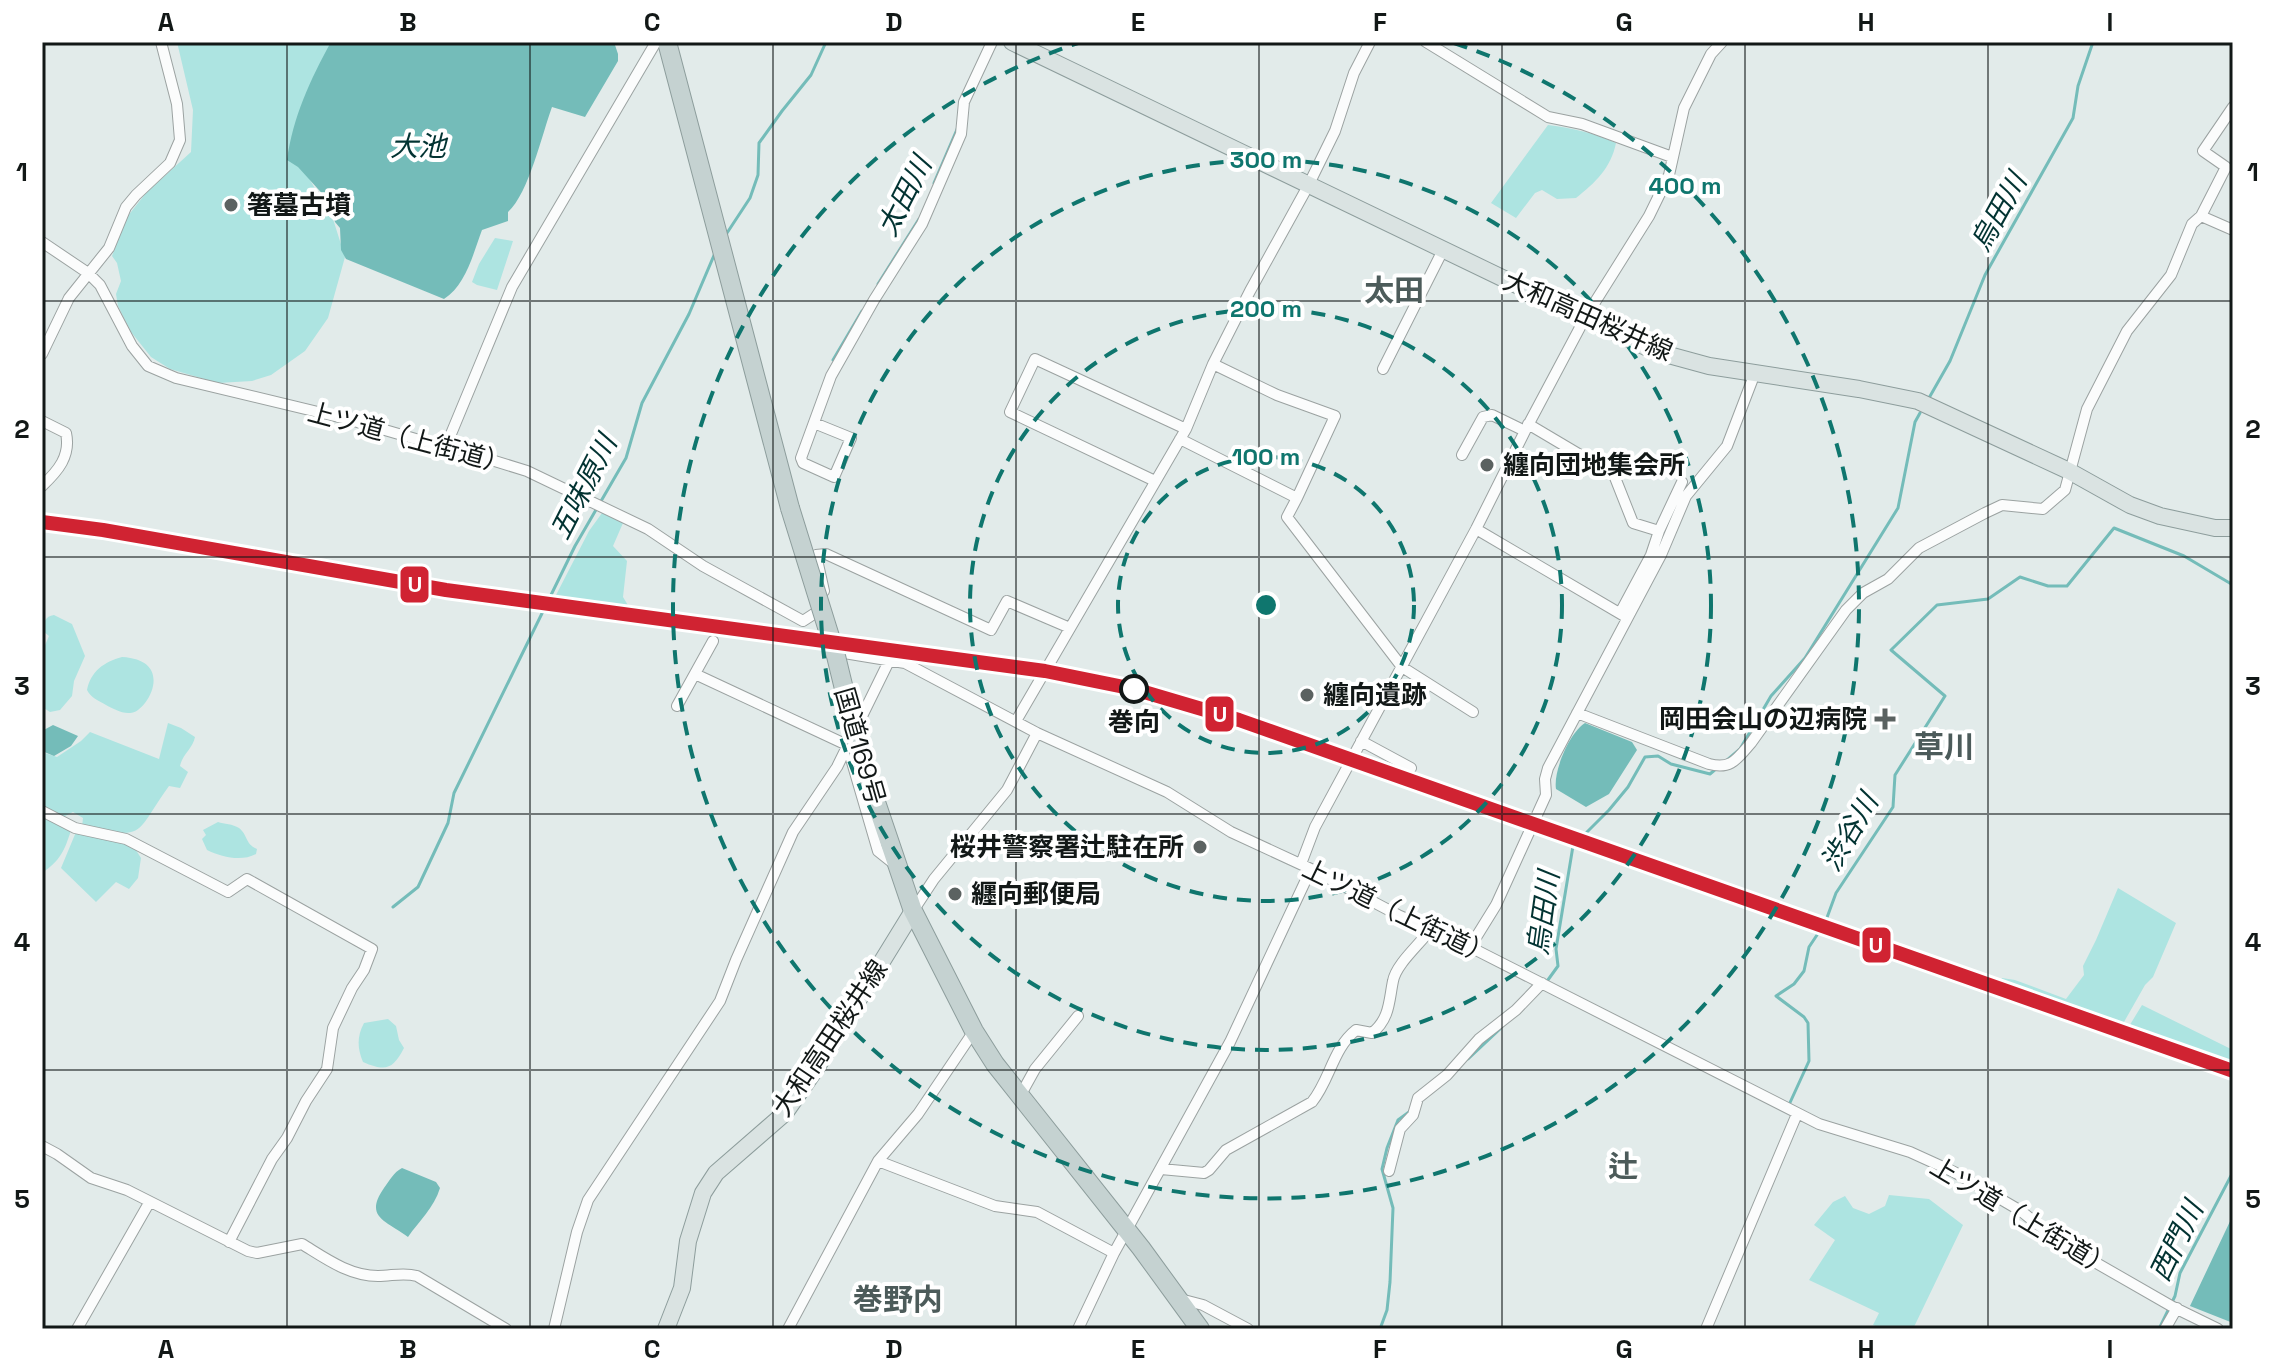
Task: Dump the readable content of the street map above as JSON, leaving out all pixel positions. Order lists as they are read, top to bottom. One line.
{"streets":{"highway":["国道169号"],"main road":["大和高田桜井線"],"street":["上ツ道（上街道）"]},"crossings":[["大和高田桜井線","国道169号"]],"districts":["太田","草川","辻","巻野内"],"water":["大池","太田川","烏田川","五味原川","渋谷川","西門川"],"places":{"other":["箸墓古墳","纏向団地集会所","巻向","纏向遺跡","桜井警察署辻駐在所","纒向郵便局"],"health":["岡田会山の辺病院"]},"lines":["transit line U"],"grid":{"columns":["A","B","C","D","E","F","G","H","I"],"rows":["1","2","3","4","5"]},"rings":["300 m","400 m","200 m","100 m"]}
